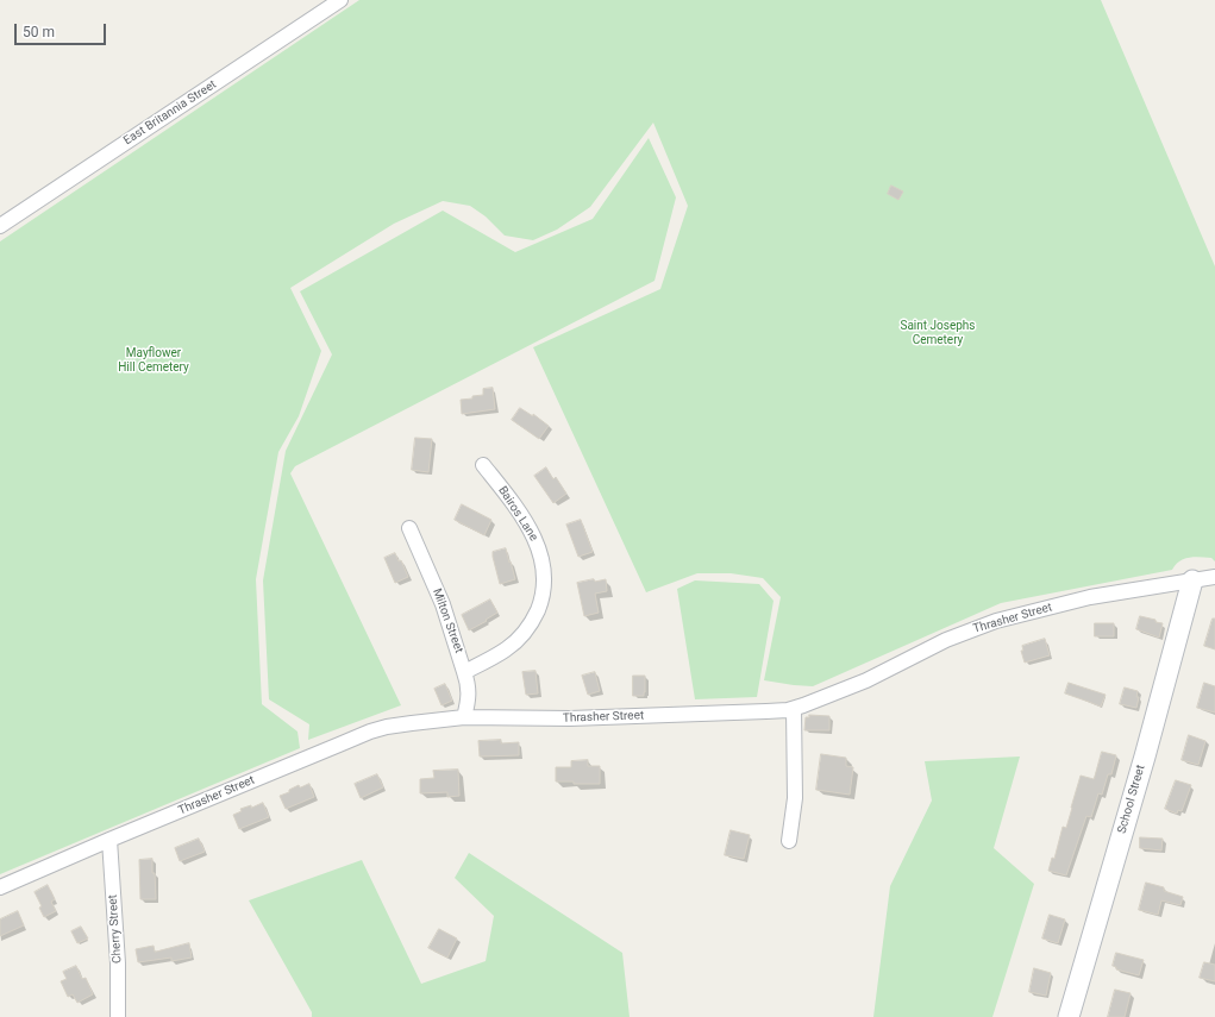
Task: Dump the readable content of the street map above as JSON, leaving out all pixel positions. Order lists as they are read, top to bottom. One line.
{"streets":{"street":["East Britannia Street","Bairos Lane","Thrasher Street","Milton Street","School Street","Cherry Street"]},"crossings":[["Bairos Lane","Milton Street"],["Thrasher Street","Milton Street"],["Thrasher Street","School Street"],["Thrasher Street","Cherry Street"]],"parks":["Saint Josephs Cemetery","Mayflower Hill Cemetery"],"scale_bar":"50 m"}
